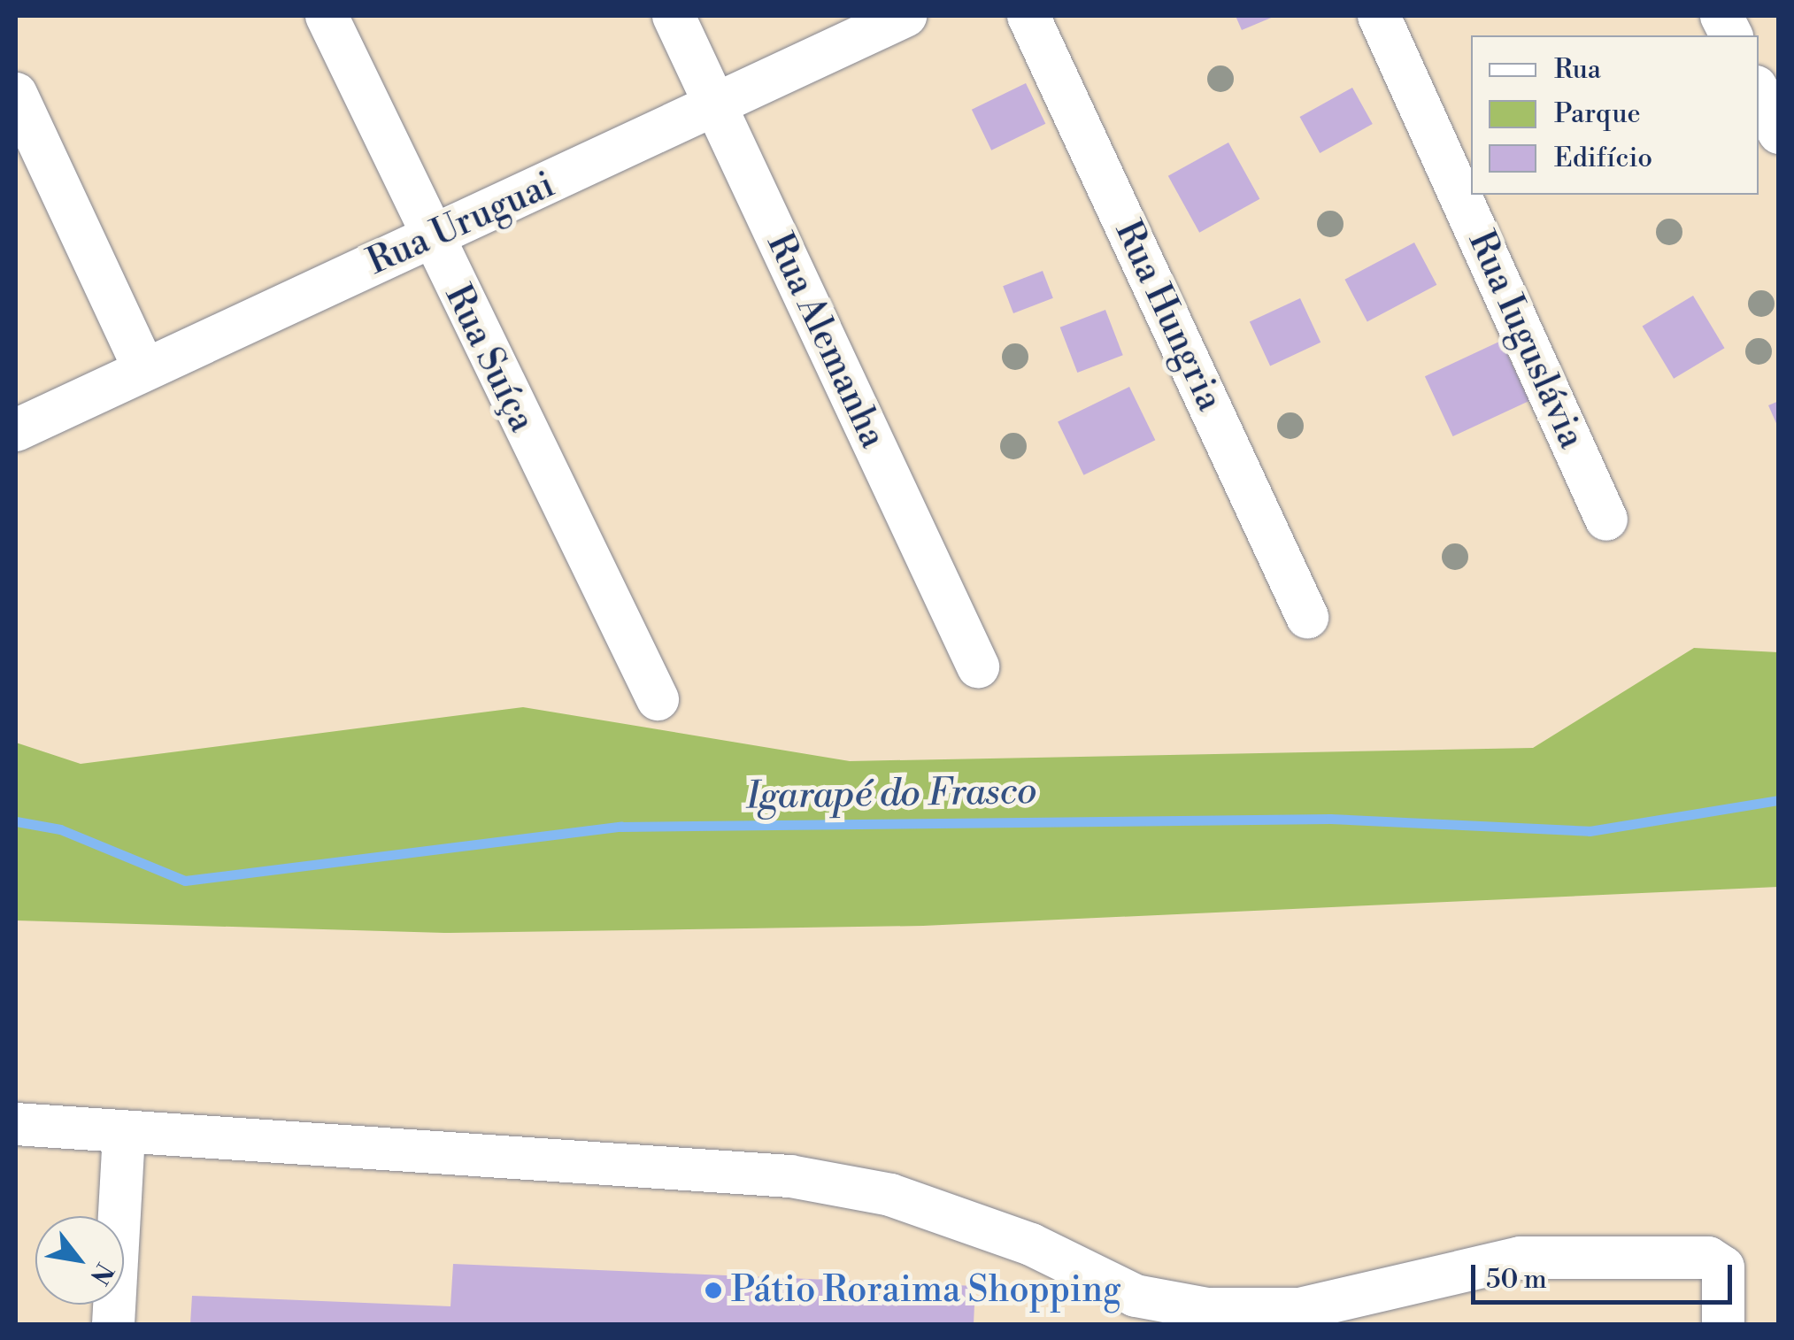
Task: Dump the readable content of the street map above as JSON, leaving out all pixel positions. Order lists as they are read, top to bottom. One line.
{"streets":{"street":["Rua Uruguai","Rua Hungria","Rua Iuguslávia","Rua Alemanha","Rua Suíça"]},"crossings":[["Rua Uruguai","Rua Alemanha"],["Rua Uruguai","Rua Suíça"]],"water":["Igarapé do Frasco"],"places":["Pátio Roraima Shopping"],"legend":["Rua","Parque","Edifício"],"scale_bar":"50 m","north":"bottom right"}
